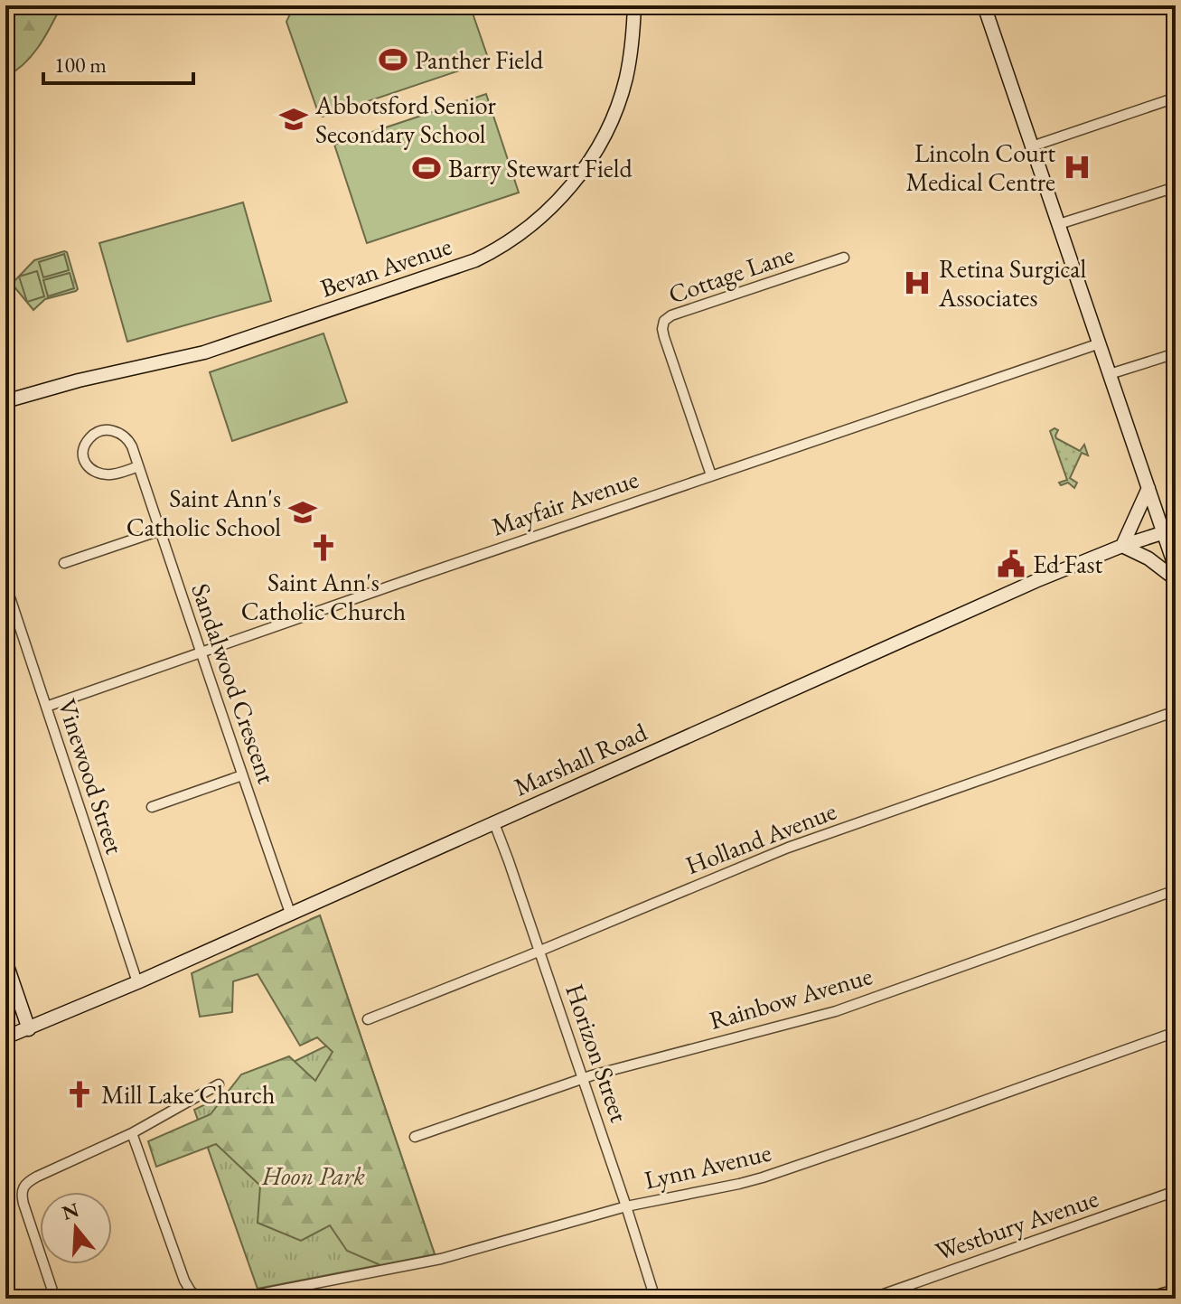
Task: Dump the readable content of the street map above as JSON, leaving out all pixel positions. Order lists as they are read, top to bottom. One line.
{"streets":{"main road":["Bevan Avenue","Marshall Road"],"street":["Cottage Lane","Mayfair Avenue","Sandalwood Crescent","Vinewood Street","Holland Avenue","Rainbow Avenue","Horizon Street","Lynn Avenue","Westbury Avenue"]},"crossings":[["Cottage Lane","Mayfair Avenue"],["Mayfair Avenue","Sandalwood Crescent"],["Mayfair Avenue","Vinewood Street"],["Sandalwood Crescent","Marshall Road"],["Marshall Road","Vinewood Street"],["Marshall Road","Horizon Street"],["Holland Avenue","Horizon Street"],["Rainbow Avenue","Horizon Street"],["Horizon Street","Lynn Avenue"]],"parks":["Hoon Park"],"places":{"sports":["Panther Field","Barry Stewart Field"],"school or university":["Abbotsford Senior Secondary School","Saint Ann's Catholic School"],"hospital":["Lincoln Court Medical Centre","Retina Surgical Associates"],"church":["Saint Ann's Catholic Church","Mill Lake Church"],"public building":["Ed Fast"]},"scale_bar":"100 m","north":"top"}
